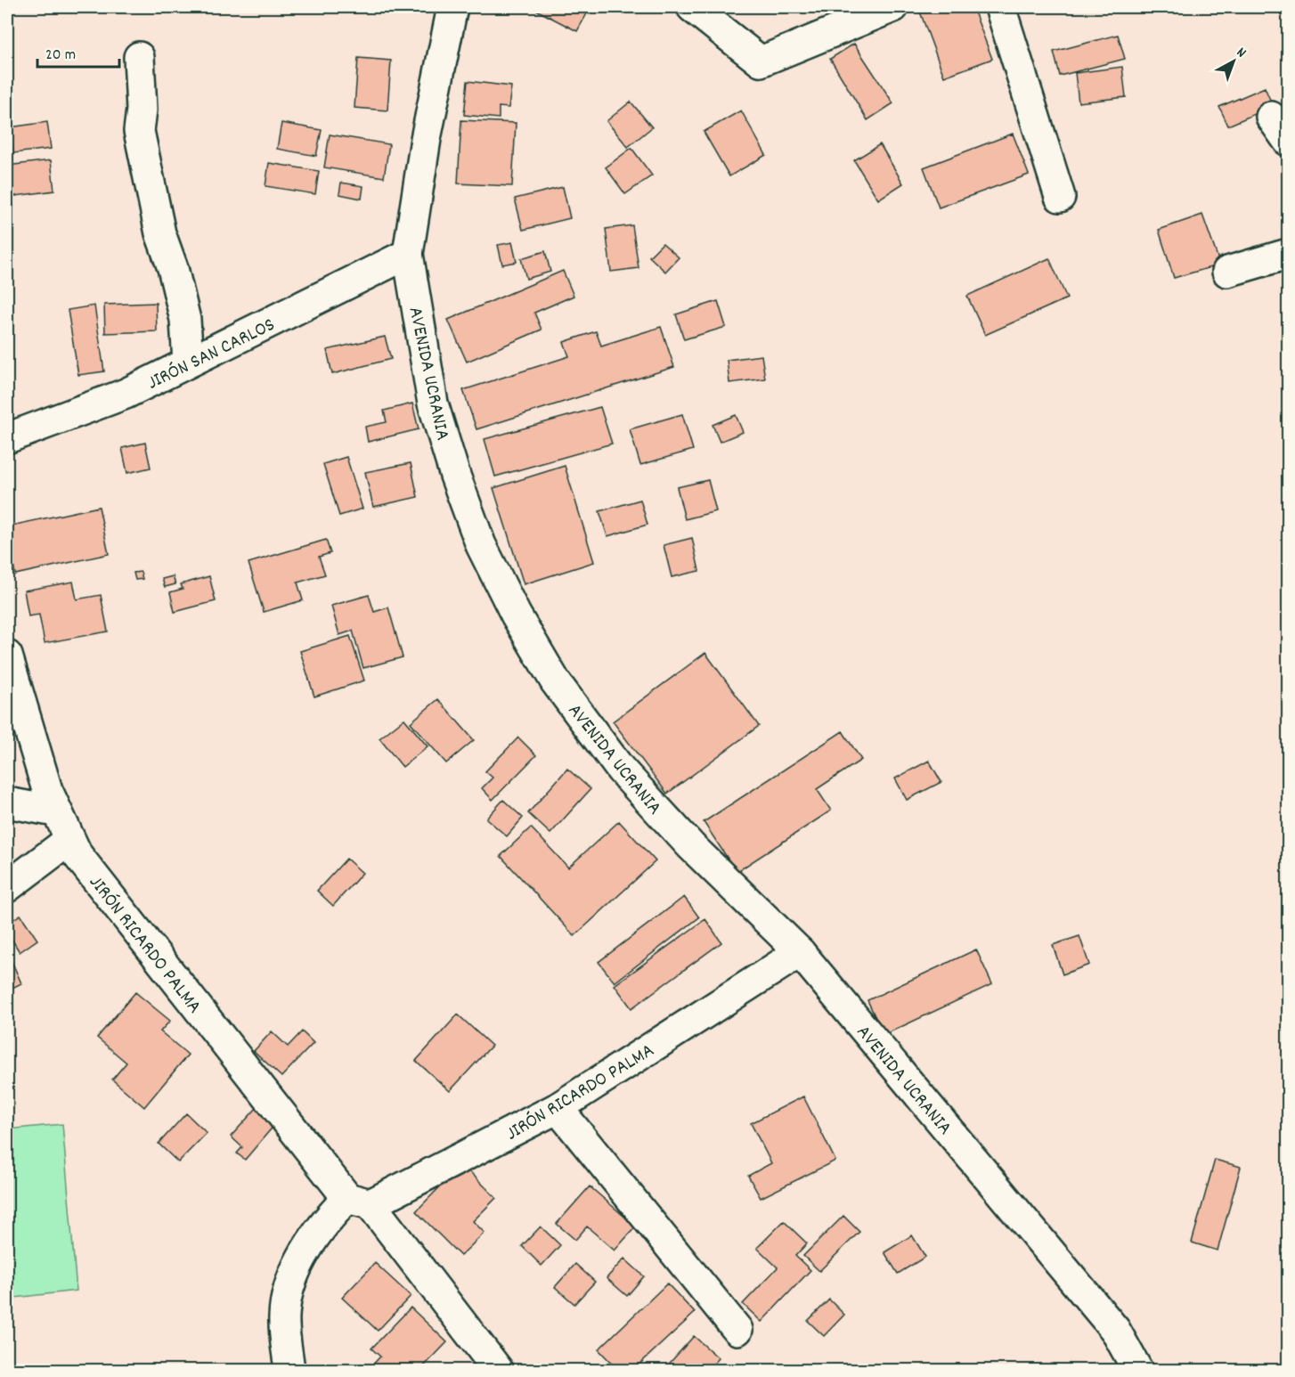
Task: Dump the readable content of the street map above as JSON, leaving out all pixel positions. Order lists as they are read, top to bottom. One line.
{"streets":{"street":["JIRÓN SAN CARLOS","AVENIDA UCRANIA","JIRÓN RICARDO PALMA"]},"crossings":[["JIRÓN SAN CARLOS","AVENIDA UCRANIA"],["AVENIDA UCRANIA","JIRÓN RICARDO PALMA"]],"scale_bar":"20 m","north":"top right"}
